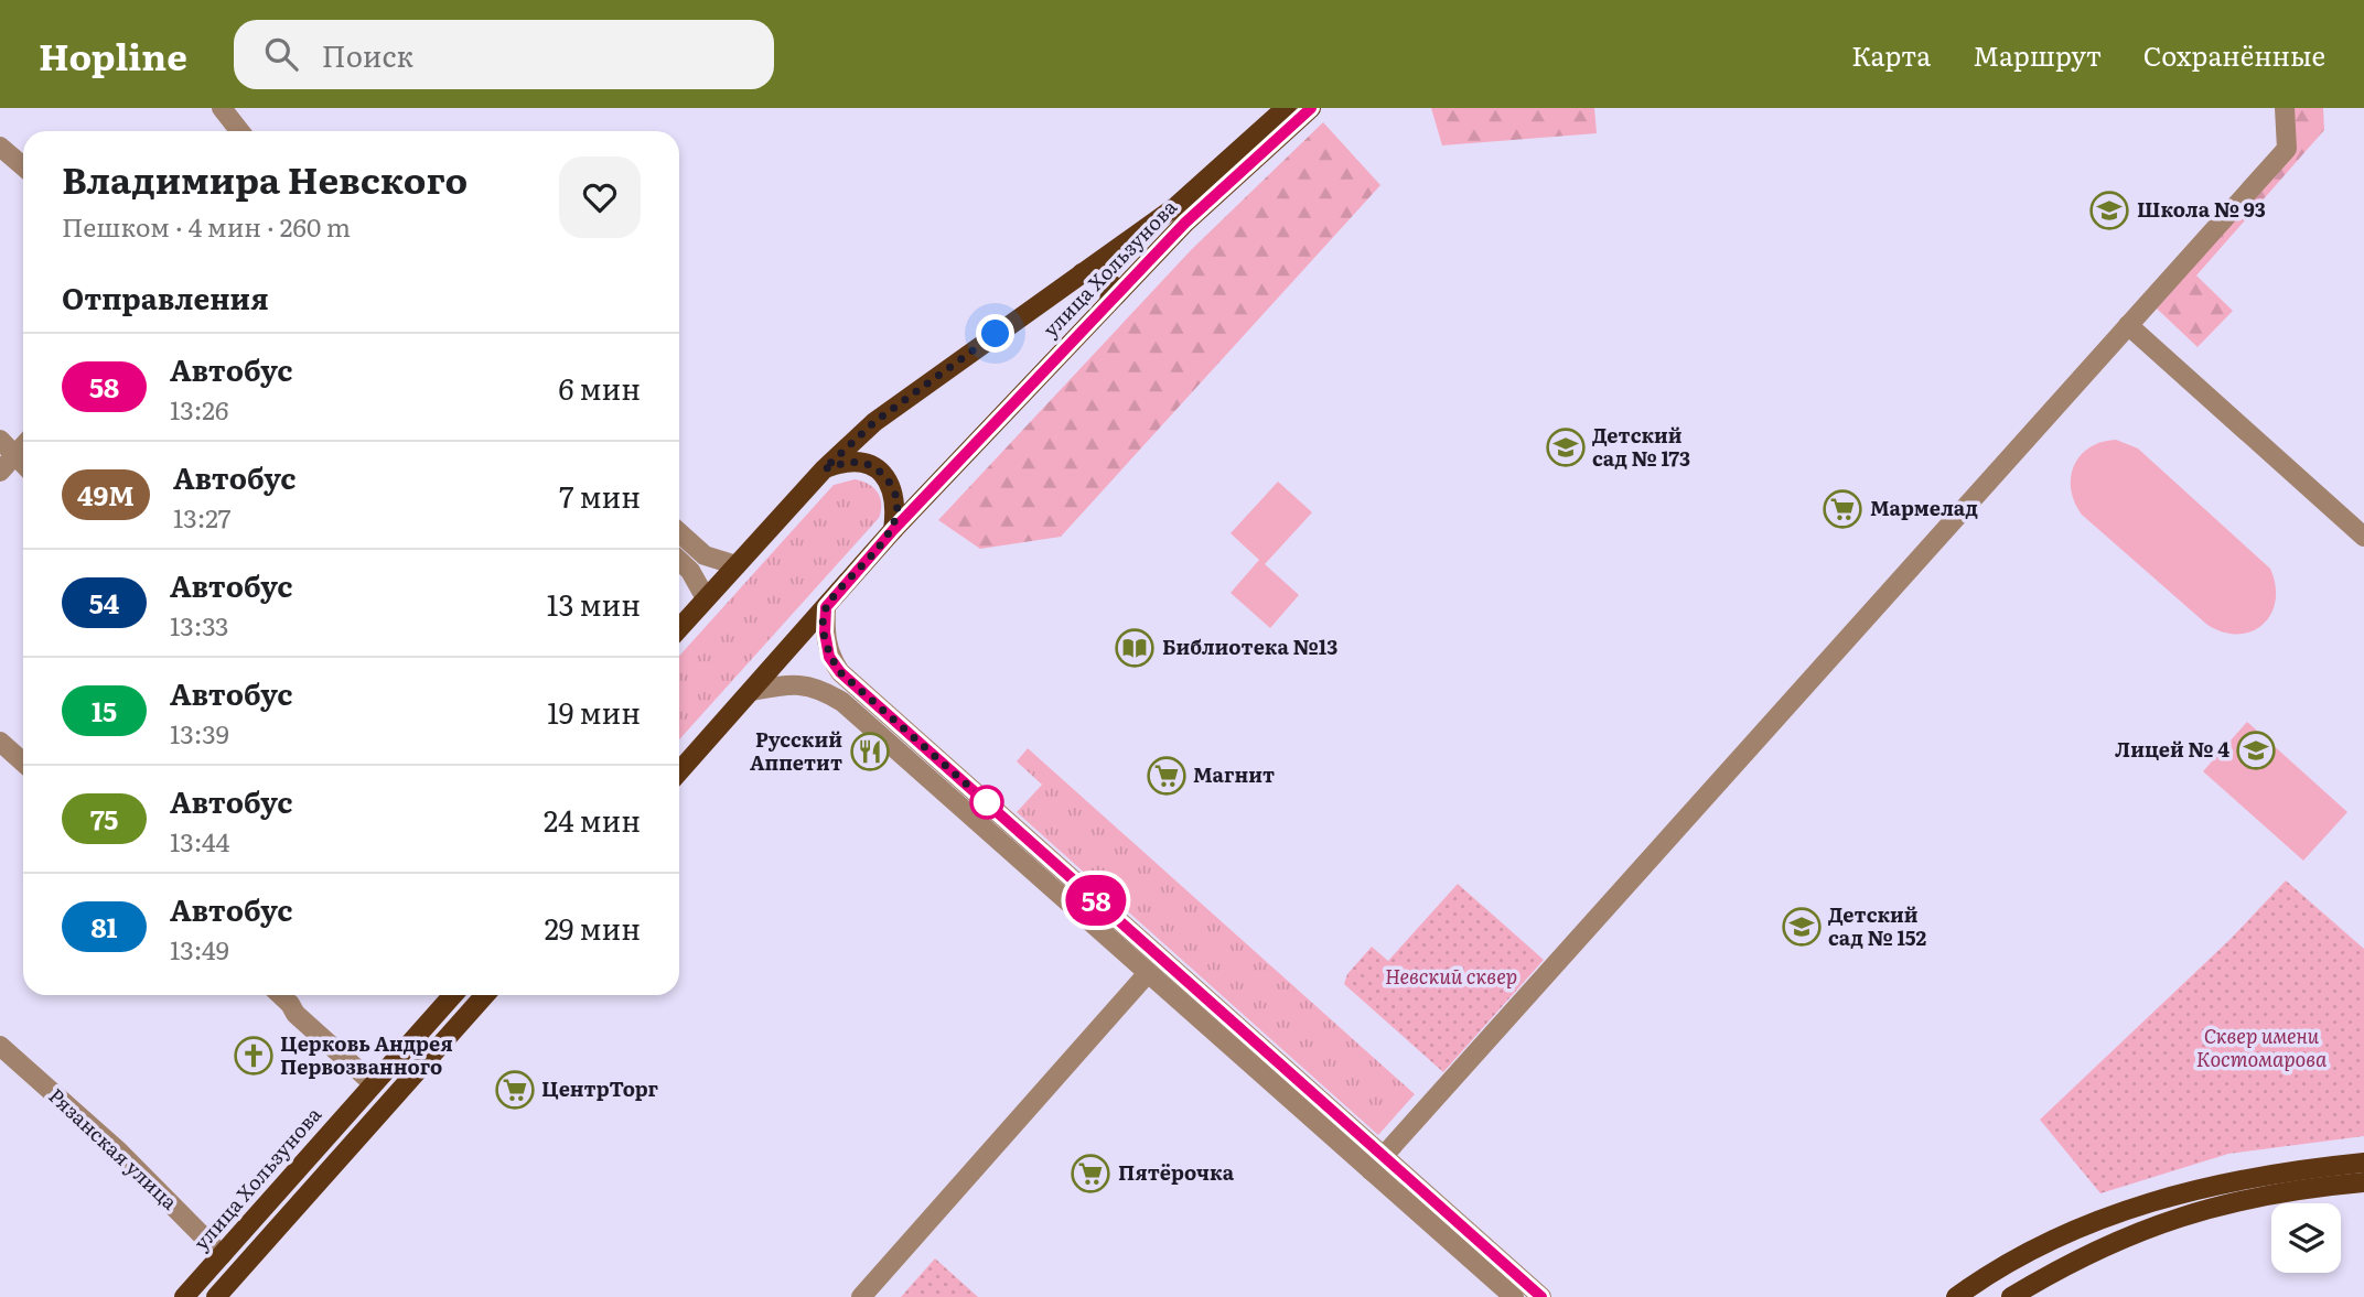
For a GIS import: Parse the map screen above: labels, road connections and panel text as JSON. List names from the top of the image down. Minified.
{"streets":{"main road":["улица Хользунова"],"street":["Рязанская улица"]},"crossings":[["улица Хользунова","Рязанская улица"]],"parks":["Невский сквер","Сквер имени Костомарова"],"places":{"school or university":["Школа № 93","Детский сад № 173","Лицей № 4","Детский сад № 152"],"supermarket":["Мармелад","Магнит","ЦентрТорг","Пятёрочка"],"library":["Библиотека №13"],"restaurant":["Русский Аппетит"],"church":["Церковь Андрея Первозванного"]},"lines":["bus line 58"],"page":{"header":"Hopline","search":"Поиск","nav":["Карта","Маршрут","Сохранённые"],"on_map":"58","heading":[["Владимира Невского","Пешком · 4 мин · 260 m"],"Отправления"],"list":[{"mark":"58","name":"Автобус","note":"13:26","value":"6 мин"},{"mark":"49М","name":"Автобус","note":"13:27","value":"7 мин"},{"mark":"54","name":"Автобус","note":"13:33","value":"13 мин"},{"mark":"15","name":"Автобус","note":"13:39","value":"19 мин"},{"mark":"75","name":"Автобус","note":"13:44","value":"24 мин"},{"mark":"81","name":"Автобус","note":"13:49","value":"29 мин"}]}}
